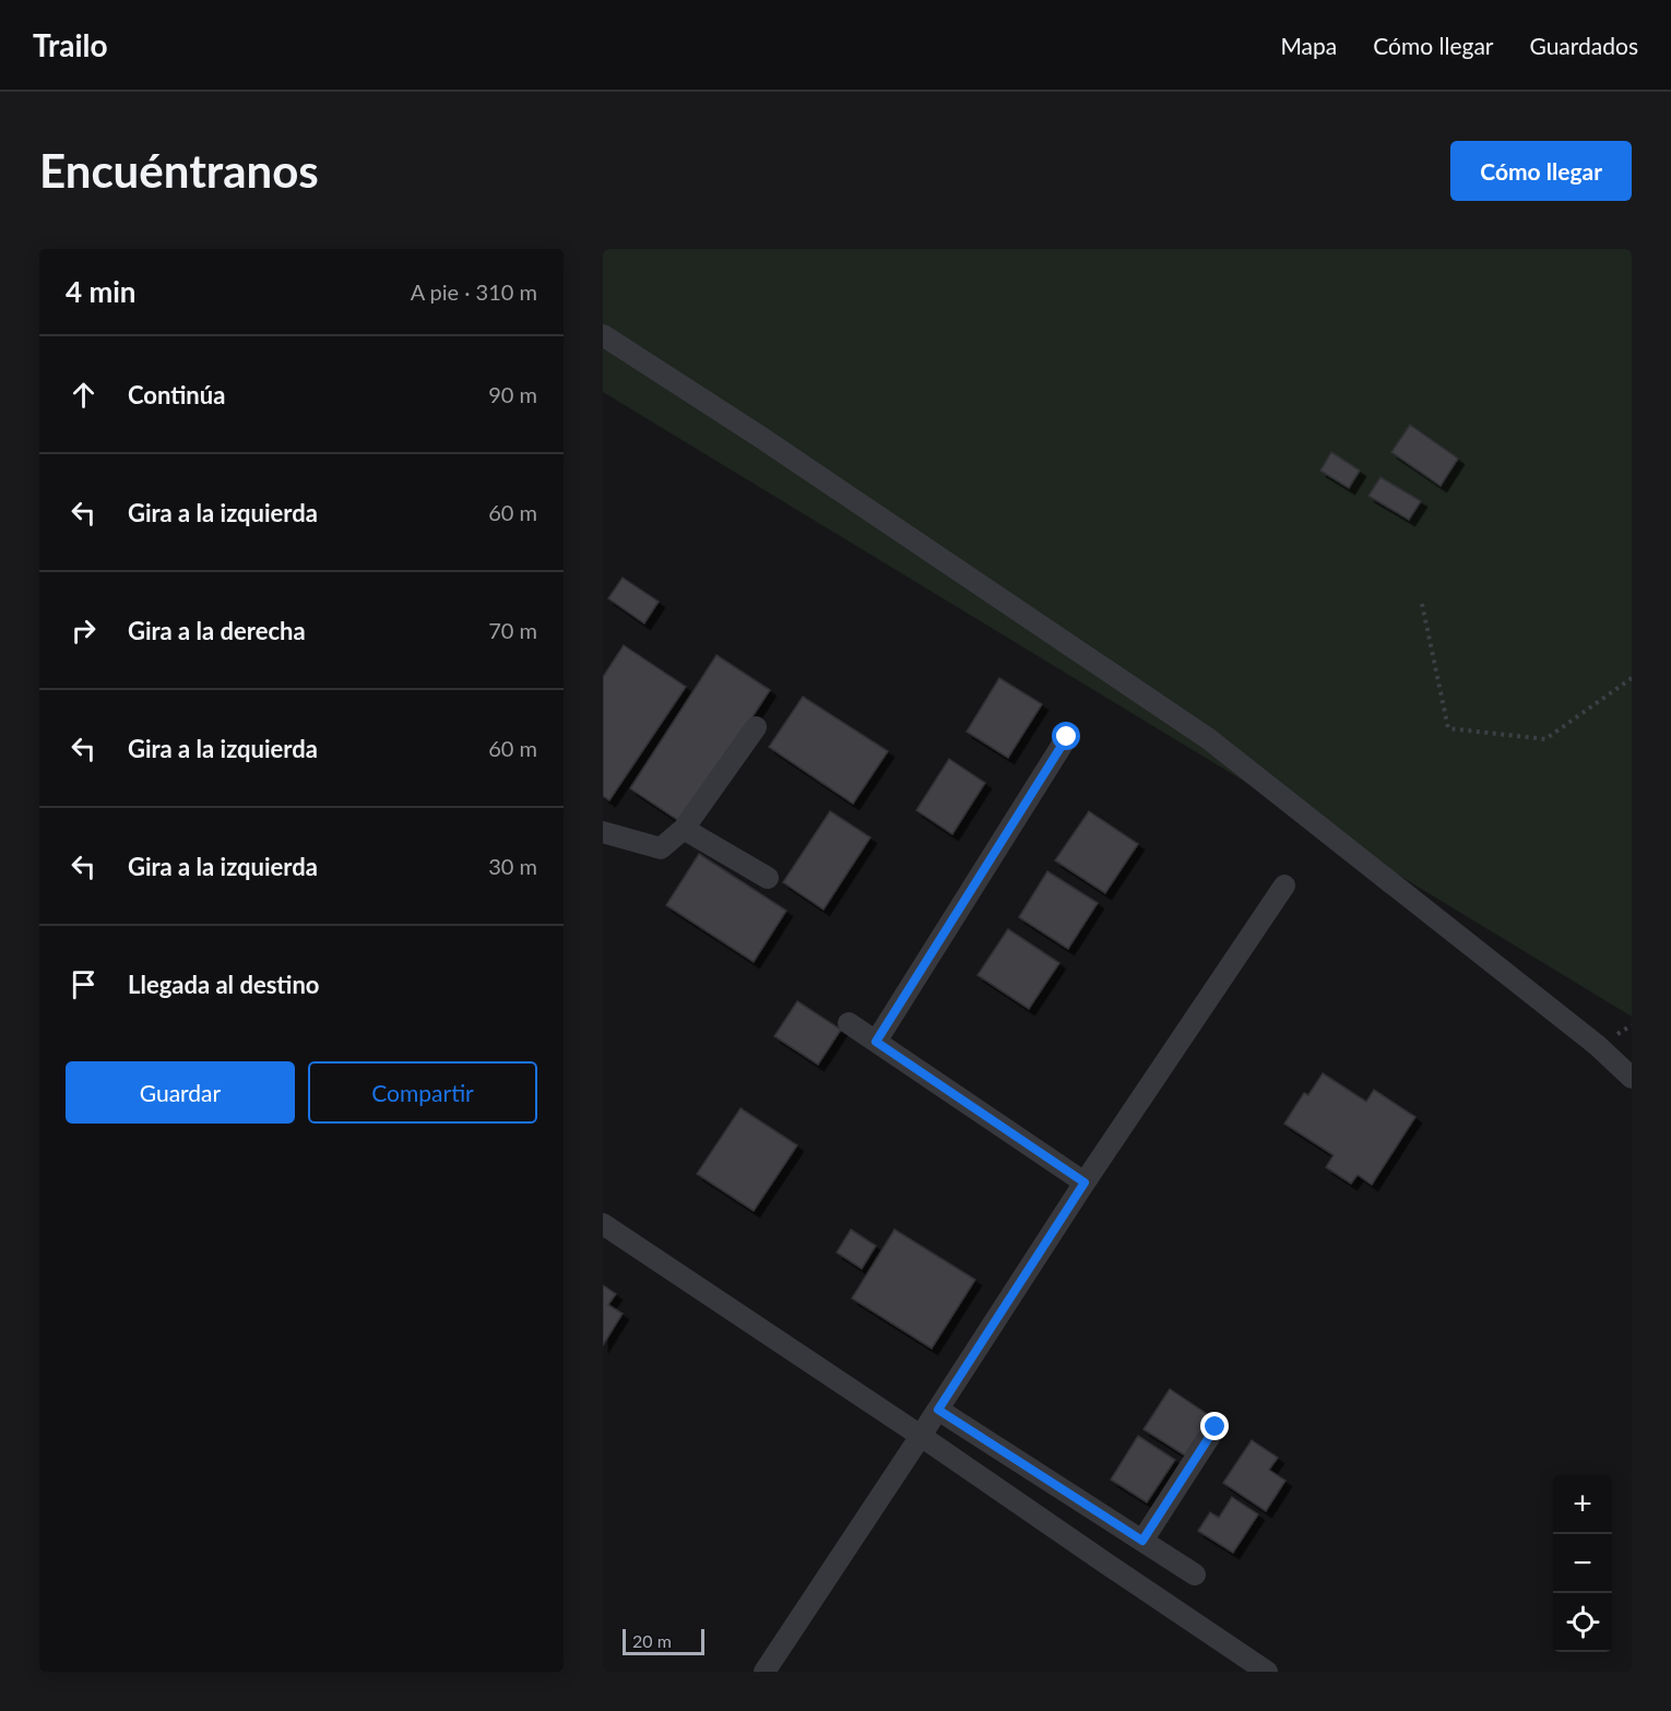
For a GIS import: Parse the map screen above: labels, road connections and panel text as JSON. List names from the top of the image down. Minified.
{"scale_bar":"20 m","page":{"header":"Trailo","nav":["Mapa","Cómo llegar","Guardados"],"buttons":["Cómo llegar",["Guardar","Compartir"]],"title":"Encuéntranos","heading":["4 min","A pie · 310 m"],"list":[["Continúa","90 m"],["Gira a la izquierda","60 m"],["Gira a la derecha","70 m"],["Gira a la izquierda","60 m"],["Gira a la izquierda","30 m"],"Llegada al destino"],"map_buttons":["+","−"],"scale":"20 m"}}
